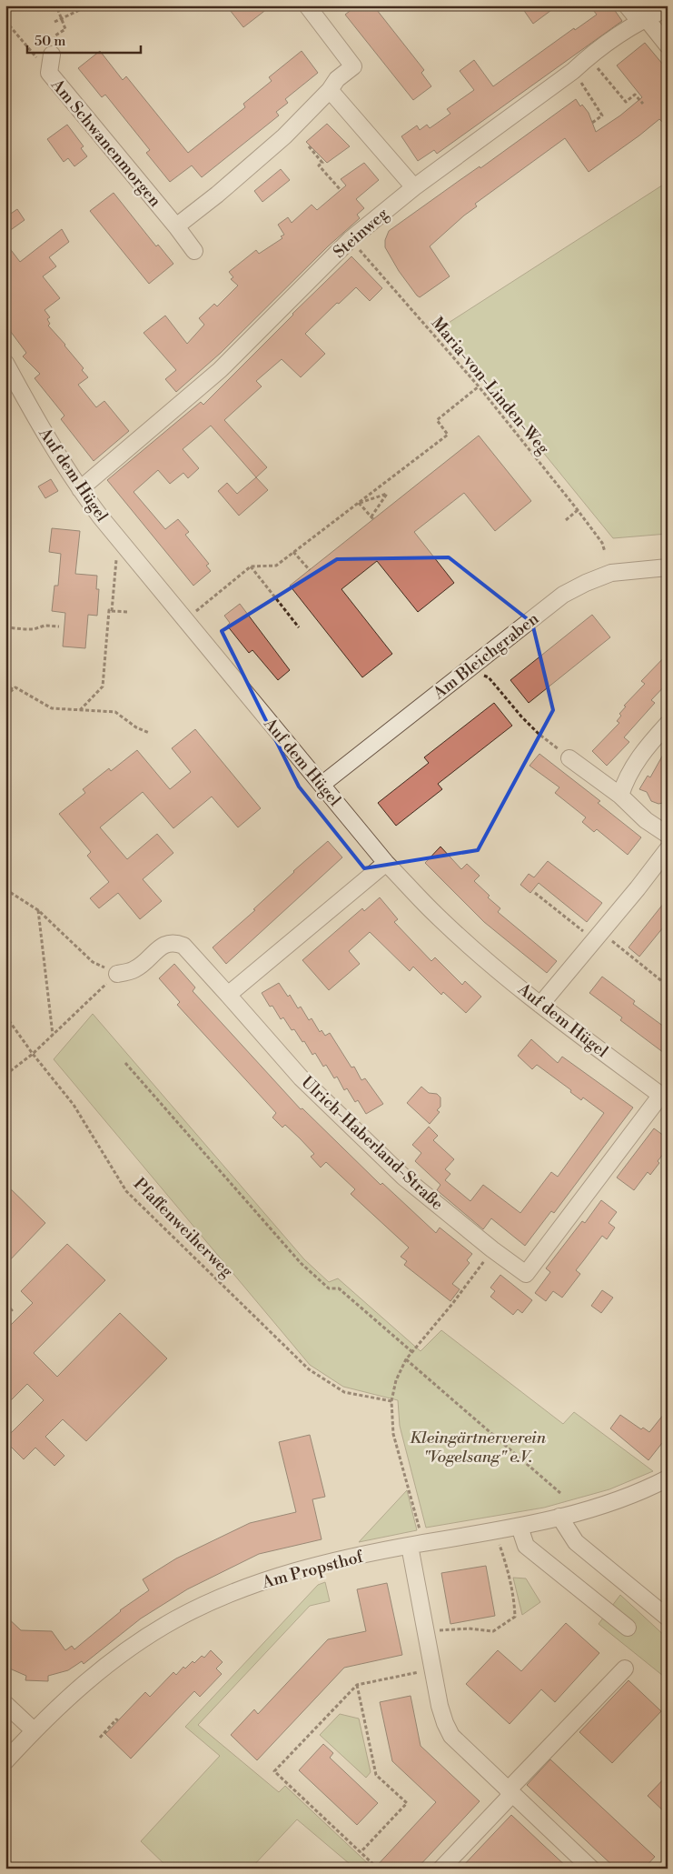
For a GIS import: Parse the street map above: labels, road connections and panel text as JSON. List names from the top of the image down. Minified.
{"streets":{"street":["Am Schwanenmorgen","Steinweg","Auf dem Hügel","Am Bleichgraben","Ulrich-Haberland-Straße","Am Propsthof"],"path":["Maria-von-Linden-Weg","Pfaffenweiherweg"]},"crossings":[["Steinweg","Maria-von-Linden-Weg"],["Steinweg","Auf dem Hügel"],["Auf dem Hügel","Am Bleichgraben"],["Auf dem Hügel","Ulrich-Haberland-Straße"]],"parks":["Kleingärtnerverein \"Vogelsang\" e.V."],"scale_bar":"50 m"}
